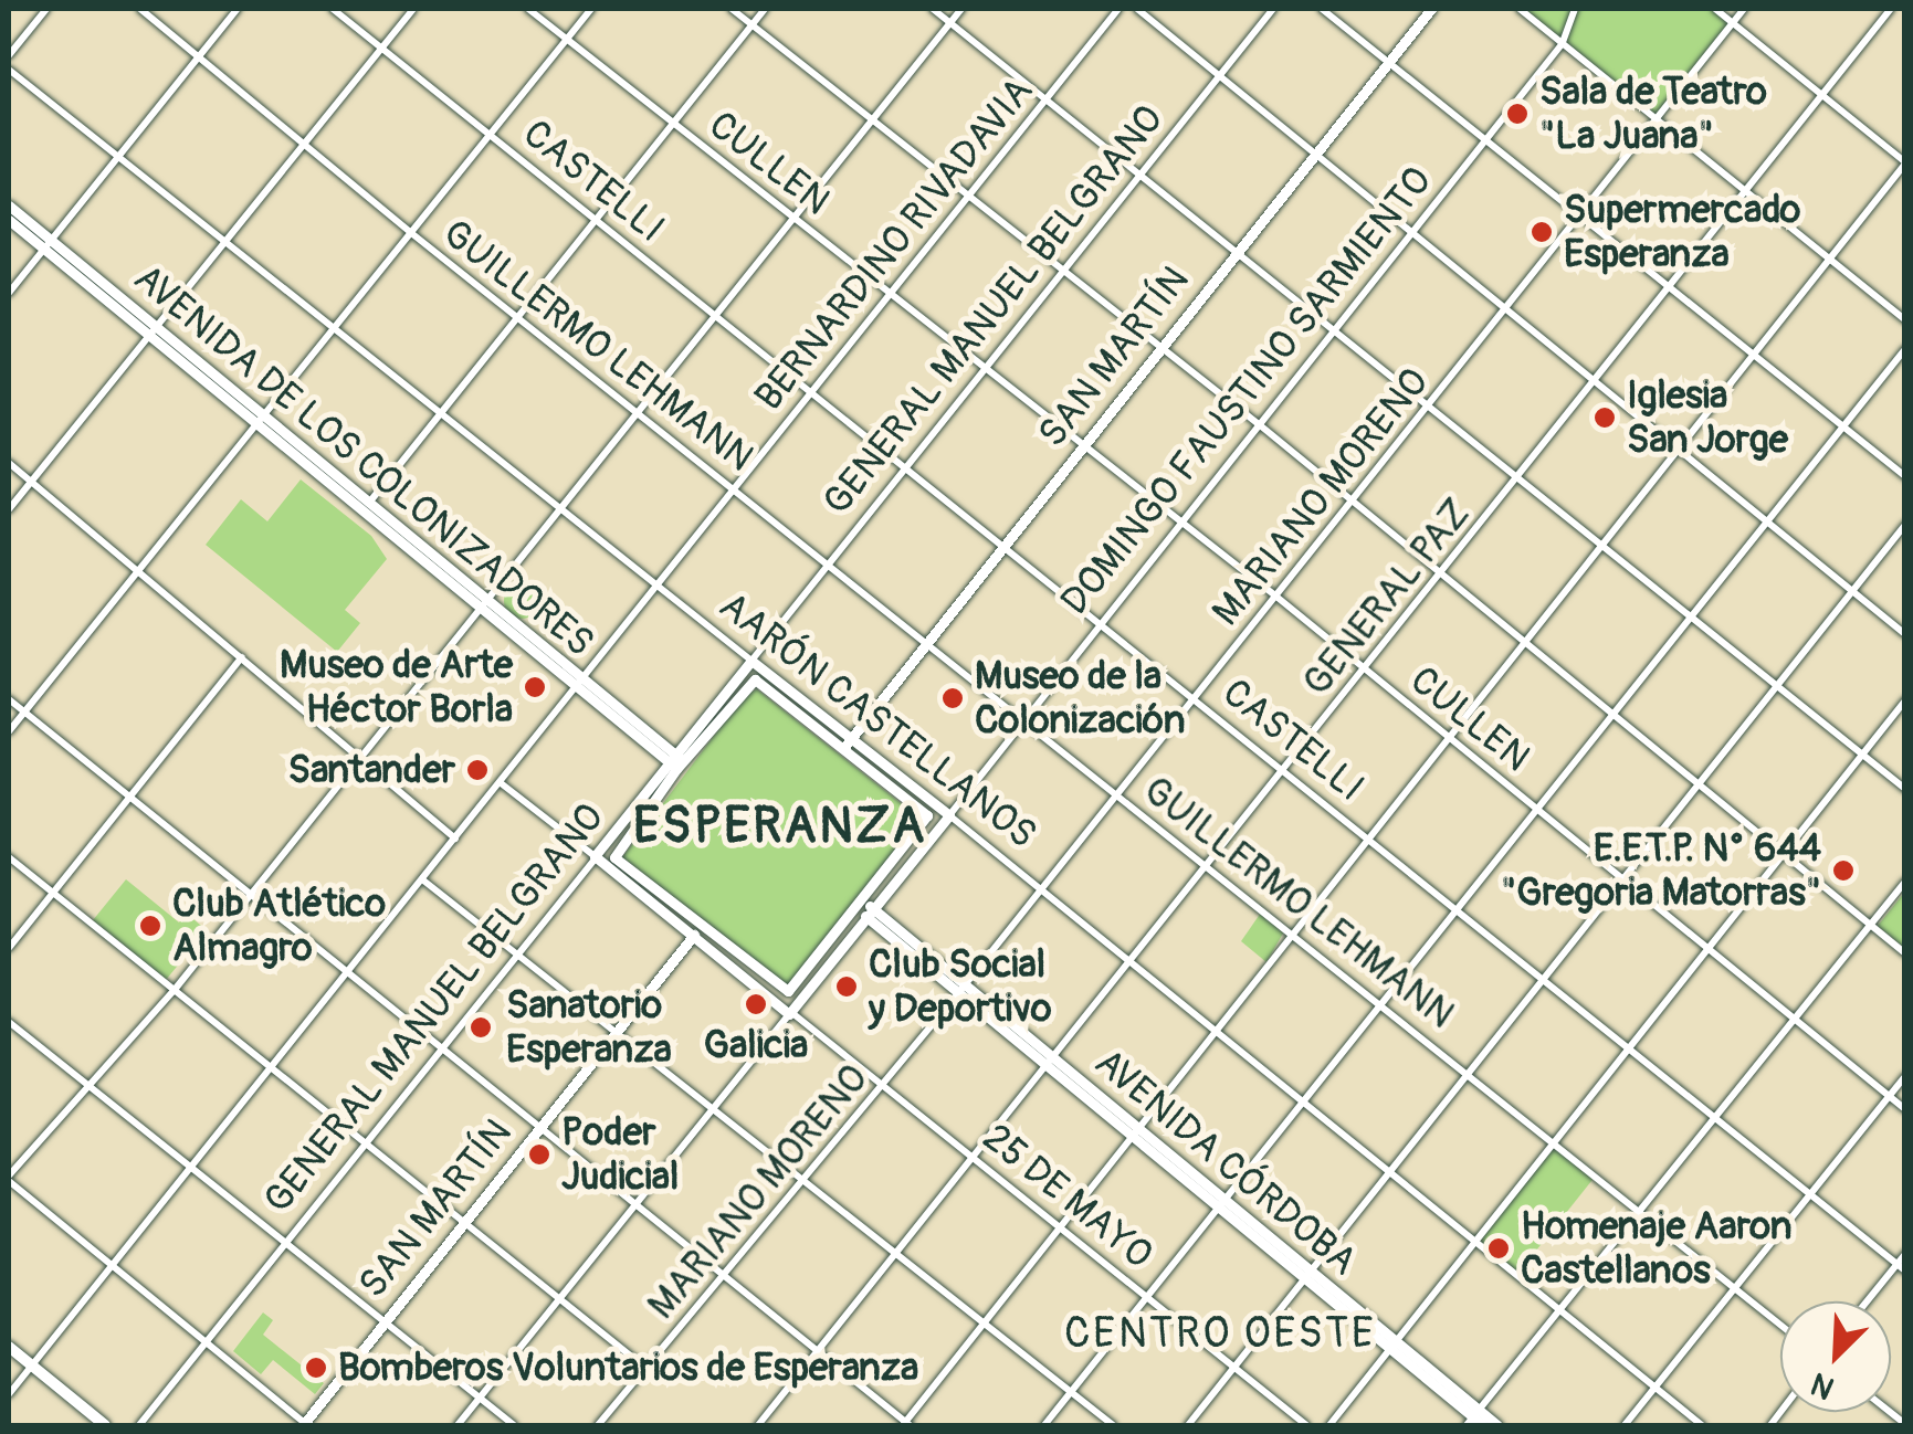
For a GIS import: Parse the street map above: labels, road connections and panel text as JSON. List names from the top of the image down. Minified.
{"streets":{"main road":["GENERAL MANUEL BELGRANO","SAN MARTÍN","DOMINGO FAUSTINO SARMIENTO","AVENIDA DE LOS COLONIZADORES","AARÓN CASTELLANOS","AVENIDA CÓRDOBA","25 DE MAYO"],"street":["CULLEN","CASTELLI","BERNARDINO RIVADAVIA","GUILLERMO LEHMANN","MARIANO MORENO","GENERAL PAZ"]},"crossings":[["CULLEN","BERNARDINO RIVADAVIA"],["CULLEN","GENERAL MANUEL BELGRANO"],["CULLEN","SAN MARTÍN"],["CULLEN","DOMINGO FAUSTINO SARMIENTO"],["CULLEN","MARIANO MORENO"],["CULLEN","GENERAL PAZ"],["CASTELLI","BERNARDINO RIVADAVIA"],["CASTELLI","GENERAL MANUEL BELGRANO"],["CASTELLI","SAN MARTÍN"],["CASTELLI","DOMINGO FAUSTINO SARMIENTO"],["CASTELLI","MARIANO MORENO"],["CASTELLI","GENERAL PAZ"],["BERNARDINO RIVADAVIA","GUILLERMO LEHMANN"],["BERNARDINO RIVADAVIA","AVENIDA DE LOS COLONIZADORES"],["BERNARDINO RIVADAVIA","AARÓN CASTELLANOS"],["BERNARDINO RIVADAVIA","25 DE MAYO"],["GENERAL MANUEL BELGRANO","GUILLERMO LEHMANN"],["GENERAL MANUEL BELGRANO","SAN MARTÍN"],["GENERAL MANUEL BELGRANO","DOMINGO FAUSTINO SARMIENTO"],["GENERAL MANUEL BELGRANO","AVENIDA DE LOS COLONIZADORES"],["GENERAL MANUEL BELGRANO","AARÓN CASTELLANOS"],["GENERAL MANUEL BELGRANO","AVENIDA CÓRDOBA"],["GENERAL MANUEL BELGRANO","25 DE MAYO"],["GUILLERMO LEHMANN","SAN MARTÍN"],["GUILLERMO LEHMANN","DOMINGO FAUSTINO SARMIENTO"],["GUILLERMO LEHMANN","MARIANO MORENO"],["GUILLERMO LEHMANN","GENERAL PAZ"],["SAN MARTÍN","DOMINGO FAUSTINO SARMIENTO"],["SAN MARTÍN","AVENIDA DE LOS COLONIZADORES"],["SAN MARTÍN","AARÓN CASTELLANOS"],["SAN MARTÍN","AVENIDA CÓRDOBA"],["SAN MARTÍN","25 DE MAYO"],["DOMINGO FAUSTINO SARMIENTO","AVENIDA DE LOS COLONIZADORES"],["DOMINGO FAUSTINO SARMIENTO","AARÓN CASTELLANOS"],["DOMINGO FAUSTINO SARMIENTO","AVENIDA CÓRDOBA"],["DOMINGO FAUSTINO SARMIENTO","25 DE MAYO"],["AVENIDA DE LOS COLONIZADORES","AARÓN CASTELLANOS"],["AVENIDA DE LOS COLONIZADORES","AVENIDA CÓRDOBA"],["AVENIDA DE LOS COLONIZADORES","25 DE MAYO"],["MARIANO MORENO","AARÓN CASTELLANOS"],["MARIANO MORENO","AVENIDA CÓRDOBA"],["MARIANO MORENO","25 DE MAYO"],["GENERAL PAZ","AARÓN CASTELLANOS"],["GENERAL PAZ","AVENIDA CÓRDOBA"],["GENERAL PAZ","25 DE MAYO"],["AARÓN CASTELLANOS","AVENIDA CÓRDOBA"],["AARÓN CASTELLANOS","25 DE MAYO"],["AVENIDA CÓRDOBA","25 DE MAYO"]],"districts":["ESPERANZA","CENTRO OESTE"],"places":["Sala de Teatro \"La Juana\"","Supermercado Esperanza","Iglesia San Jorge","Museo de Arte Héctor Borla","Museo de la Colonización","Santander","E.E.T.P. N° 644 \"Gregoria Matorras\"","Club Atlético Almagro","Club Social y Deportivo","Galicia","Sanatorio Esperanza","Poder Judicial","Homenaje Aaron Castellanos","Bomberos Voluntarios de Esperanza"],"north":"bottom left"}
